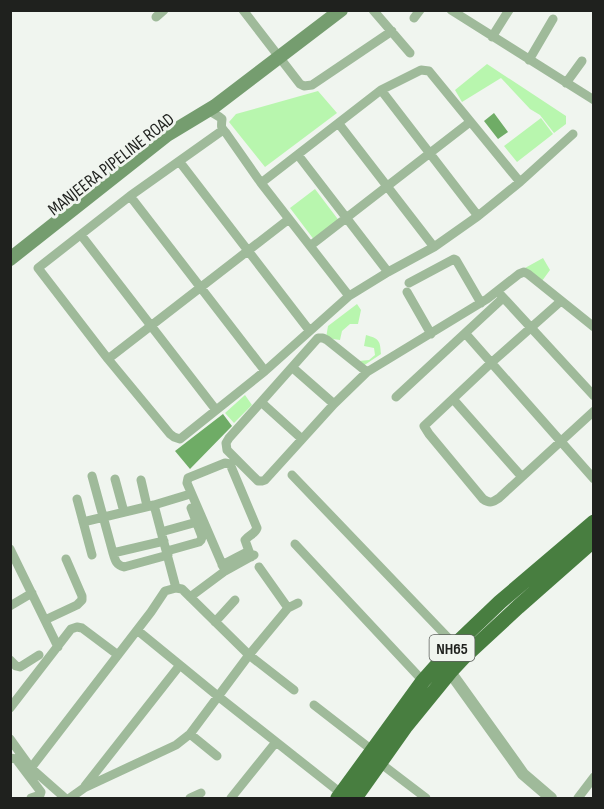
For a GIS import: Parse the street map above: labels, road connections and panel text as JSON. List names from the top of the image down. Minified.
{"streets":{"highway":["NH65"],"main road":["MANJEERA PIPELINE ROAD"]}}
